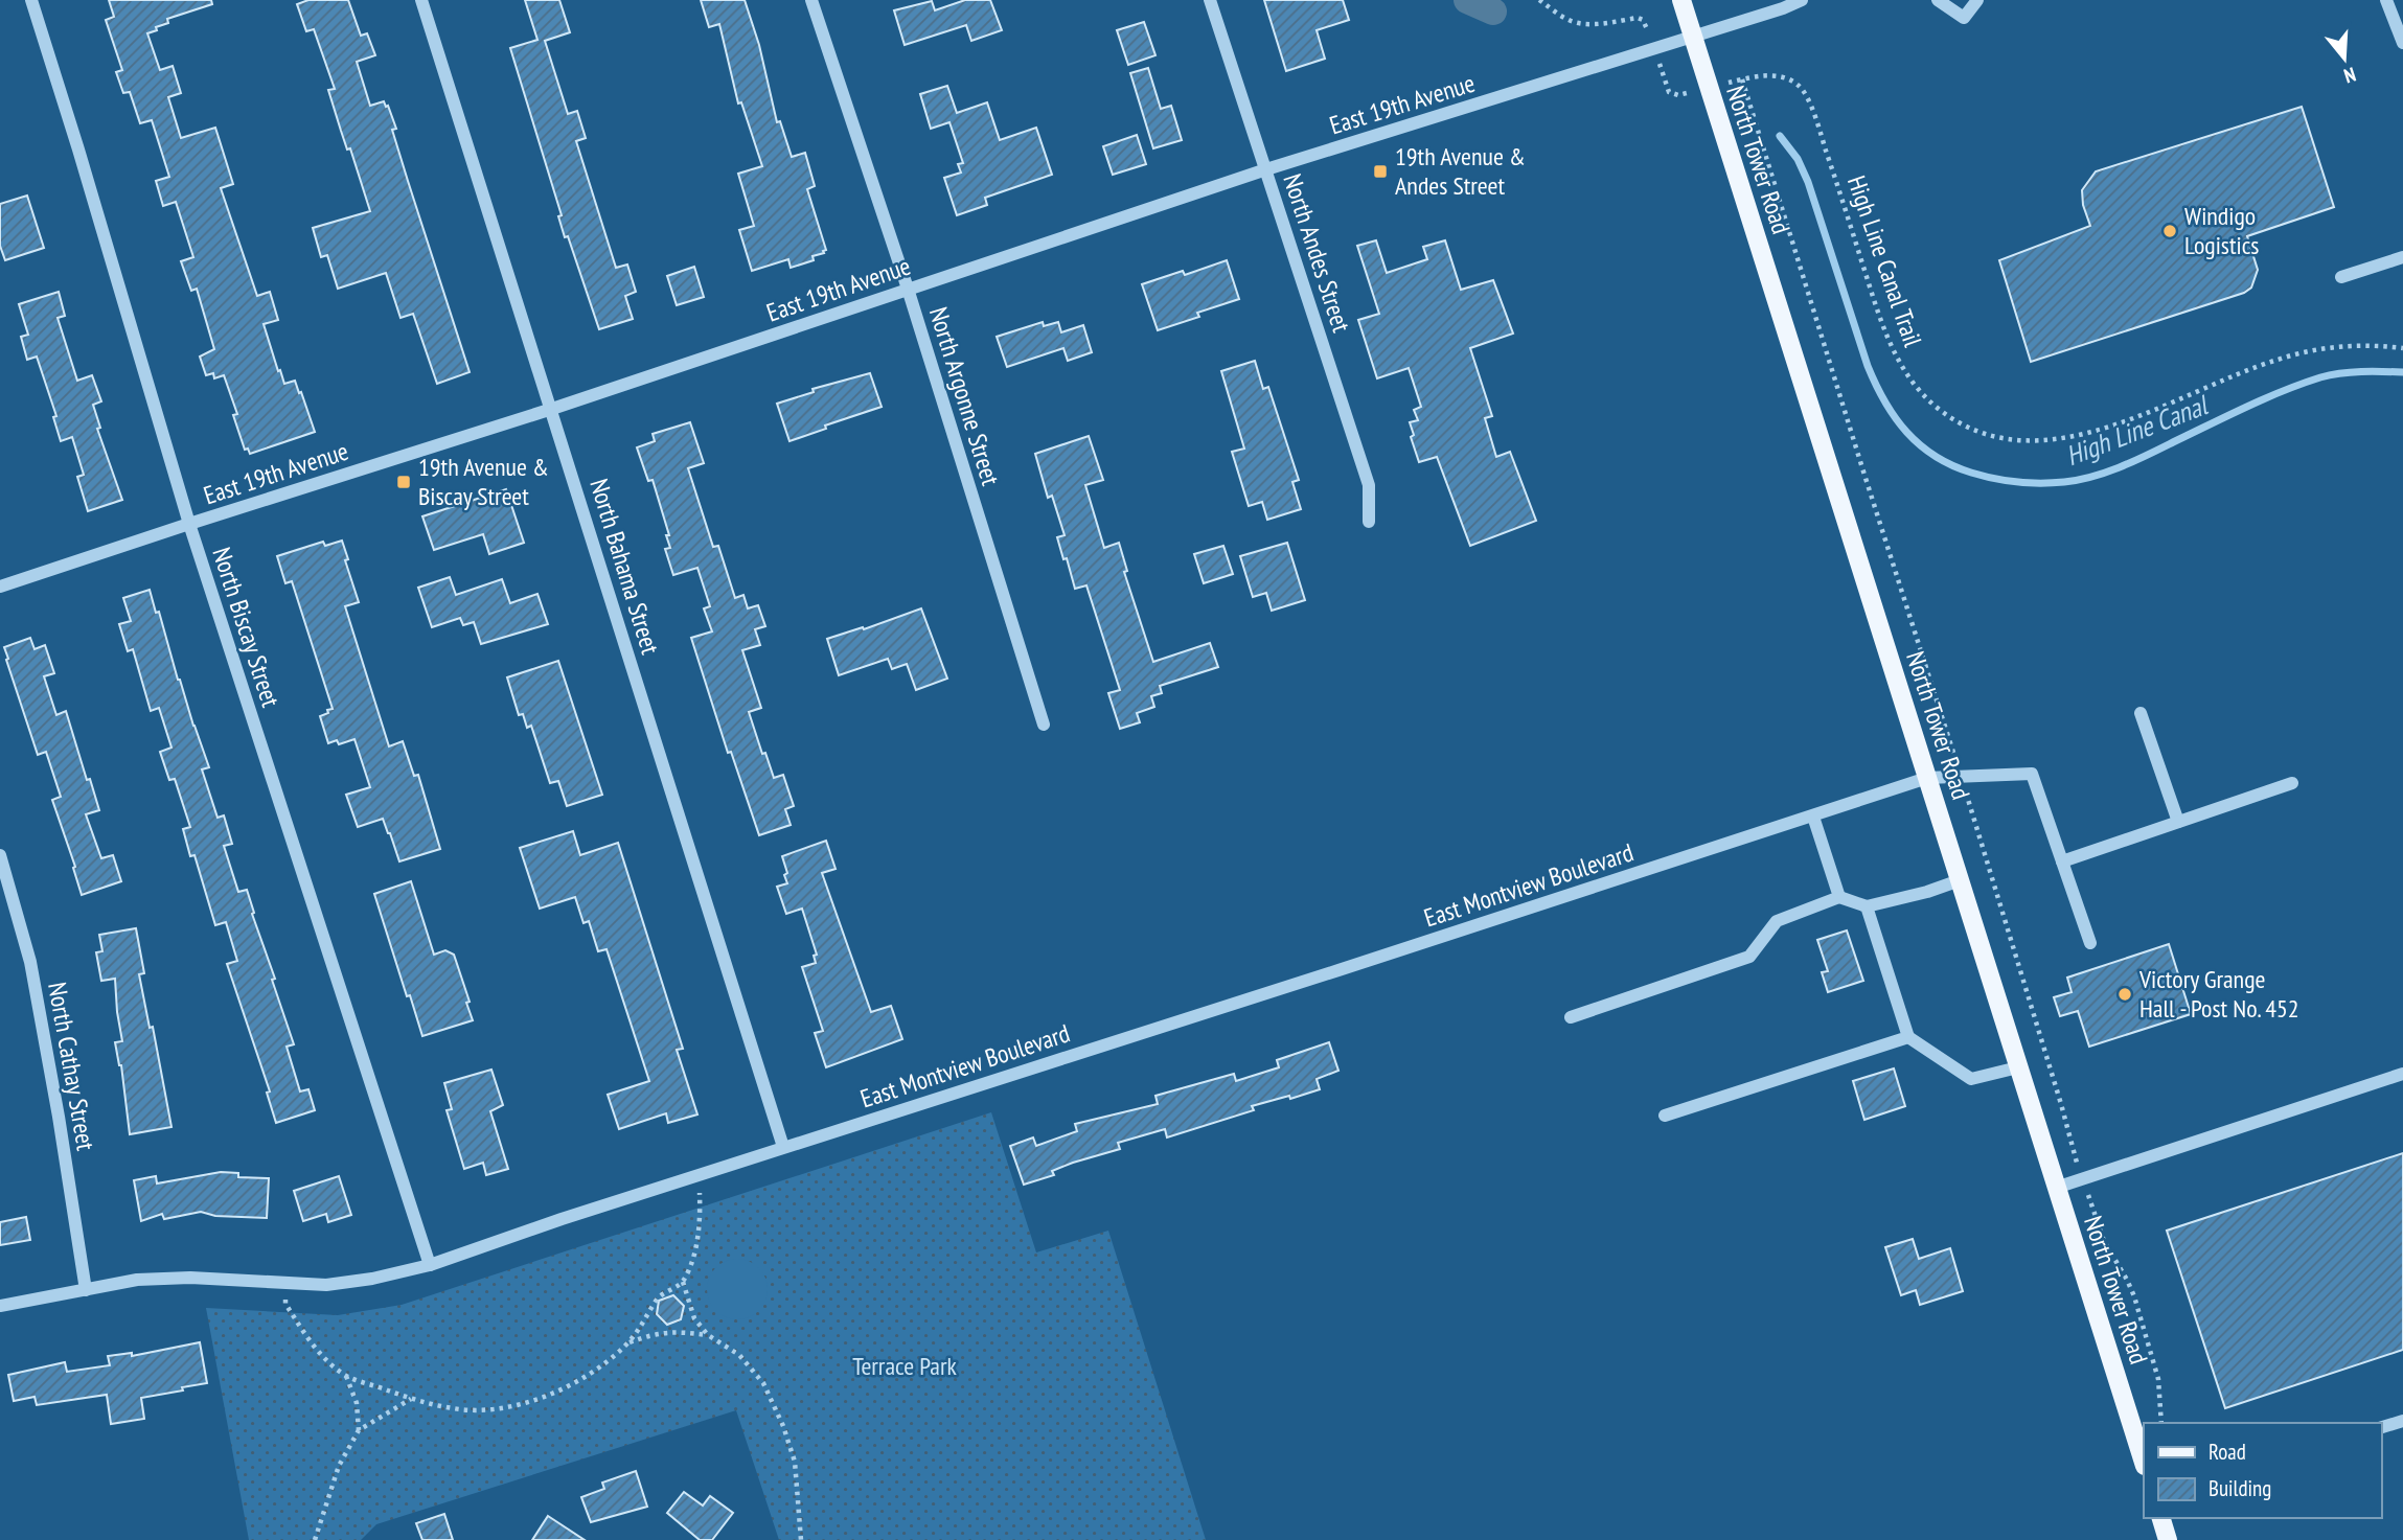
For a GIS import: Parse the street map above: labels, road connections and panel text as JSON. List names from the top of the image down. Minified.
{"streets":{"main road":["North Tower Road"],"street":["East 19th Avenue","North Andes Street","North Argonne Street","North Bahama Street","North Biscay Street","East Montview Boulevard","North Cathay Street"],"path":["High Line Canal Trail"]},"crossings":[["East 19th Avenue","North Tower Road"],["East 19th Avenue","North Andes Street"],["East 19th Avenue","North Argonne Street"],["East 19th Avenue","North Bahama Street"],["East 19th Avenue","North Biscay Street"],["North Tower Road","East Montview Boulevard"],["High Line Canal Trail","East Montview Boulevard"],["North Bahama Street","East Montview Boulevard"],["North Biscay Street","East Montview Boulevard"],["East Montview Boulevard","North Cathay Street"]],"water":["High Line Canal"],"parks":["Terrace Park"],"places":{"transit":["19th Avenue & Andes Street","19th Avenue & Biscay Street"],"other":["Windigo Logistics","Victory Grange Hall - Post No. 452"]},"legend":["Road","Building"],"north":"bottom"}
